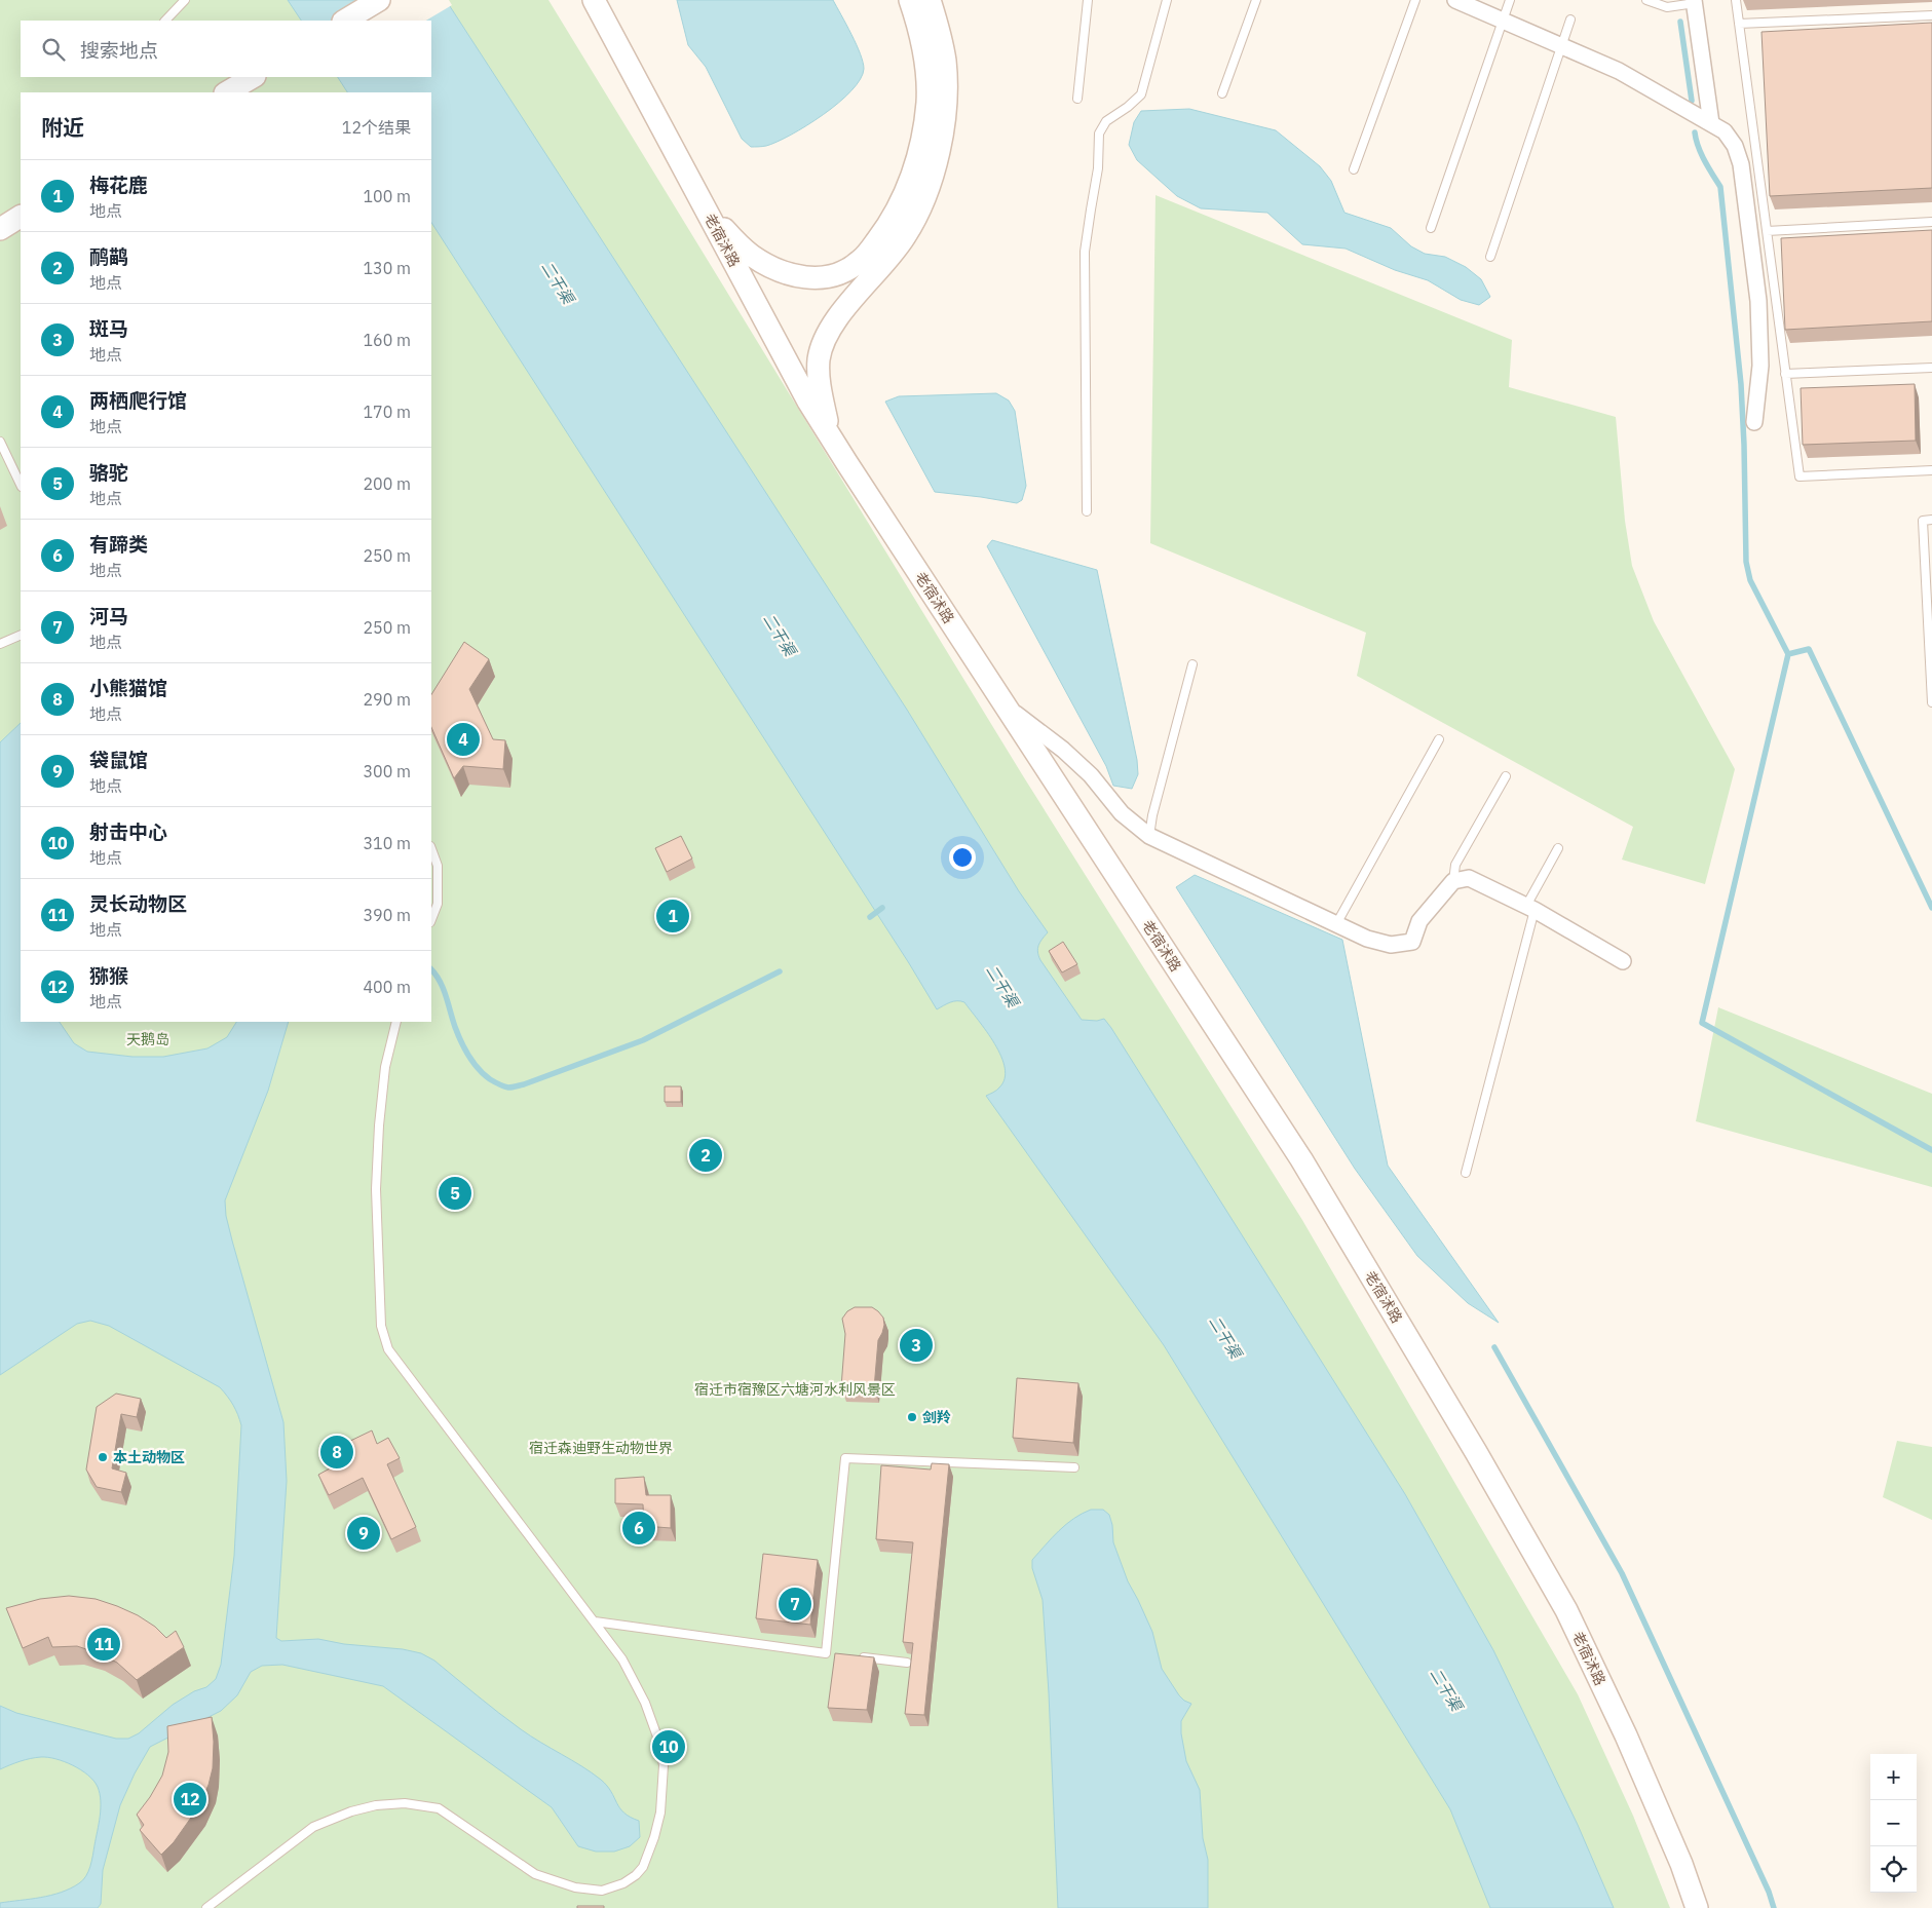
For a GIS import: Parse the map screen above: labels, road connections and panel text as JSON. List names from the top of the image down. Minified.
{"streets":{"main road":["老宿沭路"]},"water":["二干渠"],"parks":["天鹅岛","宿迁市宿豫区六塘河水利风景区","宿迁森迪野生动物世界"],"places":["剑羚","本土动物区"],"page":{"search":"搜索地点","heading":["附近","12个结果"],"list":[{"mark":"1","name":"梅花鹿","note":"地点","value":"100 m"},{"mark":"2","name":"鸸鹋","note":"地点","value":"130 m"},{"mark":"3","name":"斑马","note":"地点","value":"160 m"},{"mark":"4","name":"两栖爬行馆","note":"地点","value":"170 m"},{"mark":"5","name":"骆驼","note":"地点","value":"200 m"},{"mark":"6","name":"有蹄类","note":"地点","value":"250 m"},{"mark":"7","name":"河马","note":"地点","value":"250 m"},{"mark":"8","name":"小熊猫馆","note":"地点","value":"290 m"},{"mark":"9","name":"袋鼠馆","note":"地点","value":"300 m"},{"mark":"10","name":"射击中心","note":"地点","value":"310 m"},{"mark":"11","name":"灵长动物区","note":"地点","value":"390 m"},{"mark":"12","name":"猕猴","note":"地点","value":"400 m"}],"pins":["4","1","2","5","3","8","6","9","7","11","10","12"],"map_buttons":["+","−"]}}
